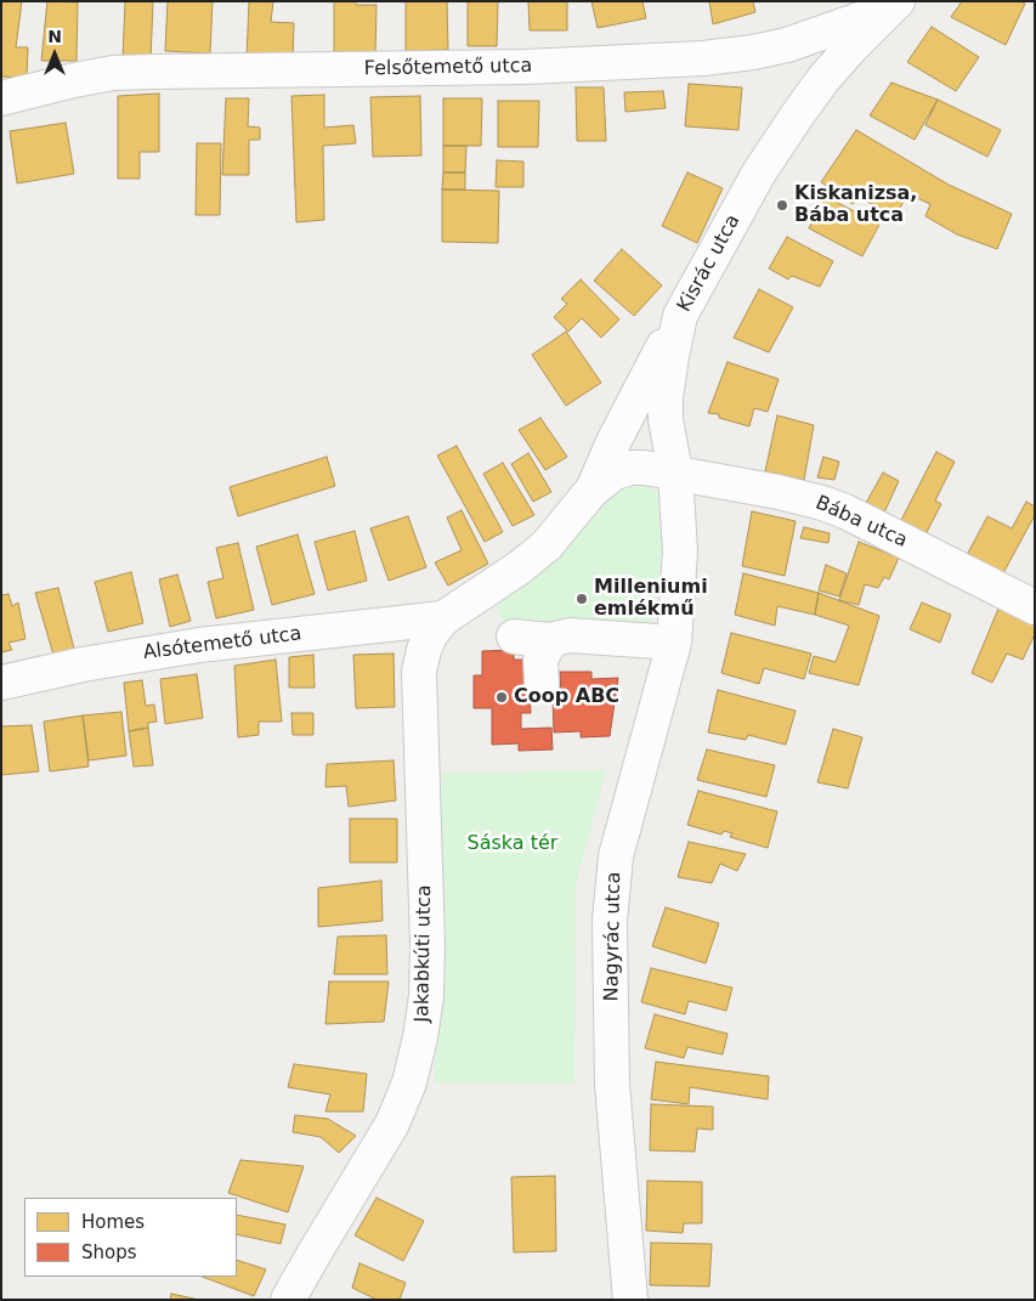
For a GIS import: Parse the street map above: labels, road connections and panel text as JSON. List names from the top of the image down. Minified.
{"streets":{"street":["Felsőtemető utca","Kisrác utca","Bába utca","Alsótemető utca","Nagyrác utca","Jakabkúti utca"]},"crossings":[["Felsőtemető utca","Kisrác utca"],["Kisrác utca","Bába utca"],["Kisrác utca","Nagyrác utca"],["Bába utca","Nagyrác utca"],["Alsótemető utca","Jakabkúti utca"]],"parks":["Sáska tér"],"places":["Kiskanizsa, Bába utca","Milleniumi emlékmű","Coop ABC"],"legend":["Homes","Shops"],"north":"top"}
